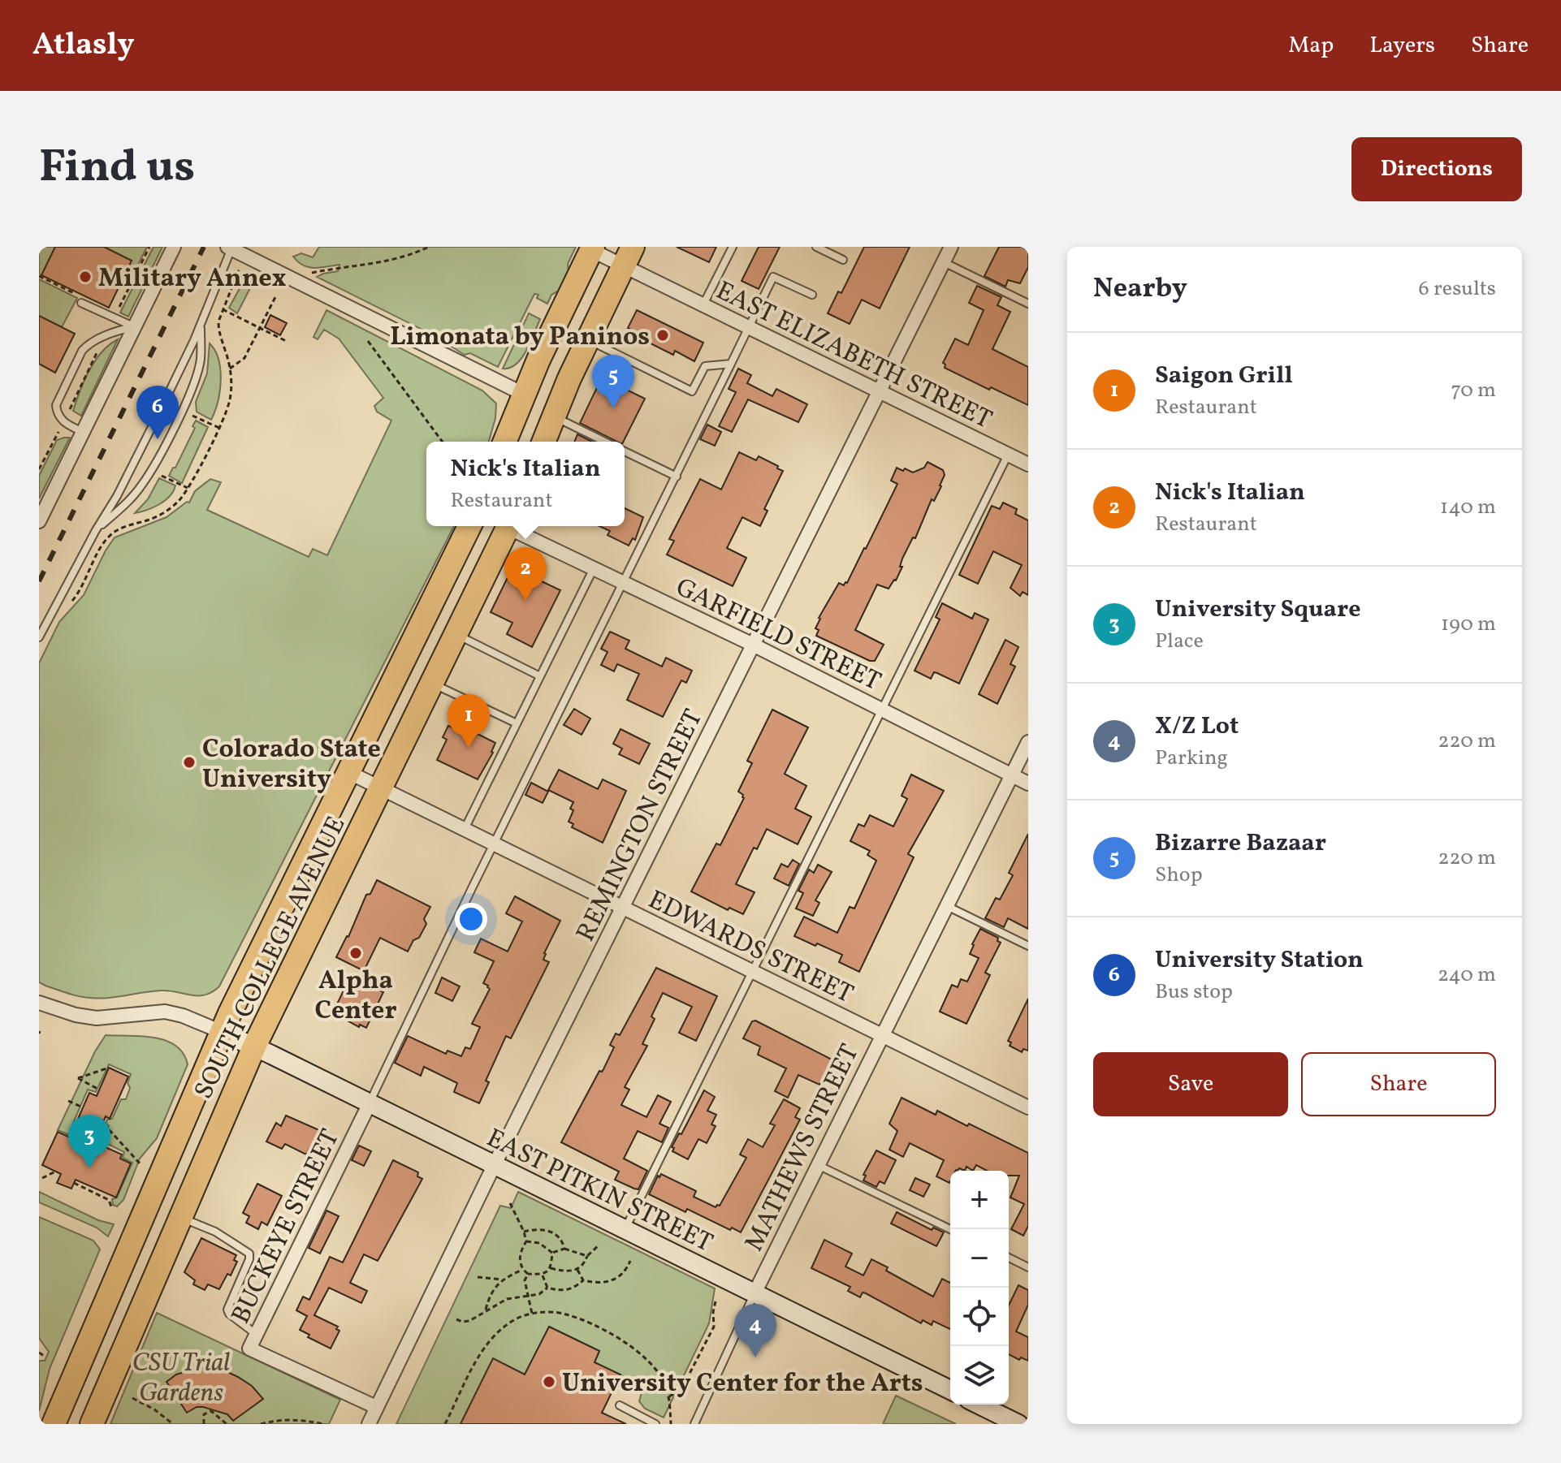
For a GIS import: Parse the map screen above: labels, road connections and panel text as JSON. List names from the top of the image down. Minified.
{"streets":{"highway":["SOUTH COLLEGE AVENUE"],"street":["EAST ELIZABETH STREET","GARFIELD STREET","REMINGTON STREET","EDWARDS STREET","MATHEWS STREET","EAST PITKIN STREET","BUCKEYE STREET"]},"crossings":[["EAST ELIZABETH STREET","REMINGTON STREET"],["GARFIELD STREET","REMINGTON STREET"],["GARFIELD STREET","MATHEWS STREET"],["REMINGTON STREET","EDWARDS STREET"],["REMINGTON STREET","EAST PITKIN STREET"],["REMINGTON STREET","BUCKEYE STREET"],["EDWARDS STREET","SOUTH COLLEGE AVENUE"],["EDWARDS STREET","MATHEWS STREET"],["SOUTH COLLEGE AVENUE","EAST PITKIN STREET"],["MATHEWS STREET","EAST PITKIN STREET"],["EAST PITKIN STREET","BUCKEYE STREET"]],"parks":["CSU Trial Gardens"],"places":["Military Annex","Limonata by Paninos","Colorado State University","Alpha Center","University Center for the Arts"],"page":{"header":"Atlasly","nav":["Map","Layers","Share"],"title":"Find us","buttons":["Directions",["Save","Share"]],"heading":["Nearby","6 results"],"list":[{"mark":"1","name":"Saigon Grill","note":"Restaurant","value":"70 m"},{"mark":"2","name":"Nick's Italian","note":"Restaurant","value":"140 m"},{"mark":"3","name":"University Square","note":"Place","value":"190 m"},{"mark":"4","name":"X/Z Lot","note":"Parking","value":"220 m"},{"mark":"5","name":"Bizarre Bazaar","note":"Shop","value":"220 m"},{"mark":"6","name":"University Station","note":"Bus stop","value":"240 m"}],"pins":["5","6","2","1","3","4"],"popup":["Nick's Italian","Restaurant"],"map_buttons":["+","−"]}}
